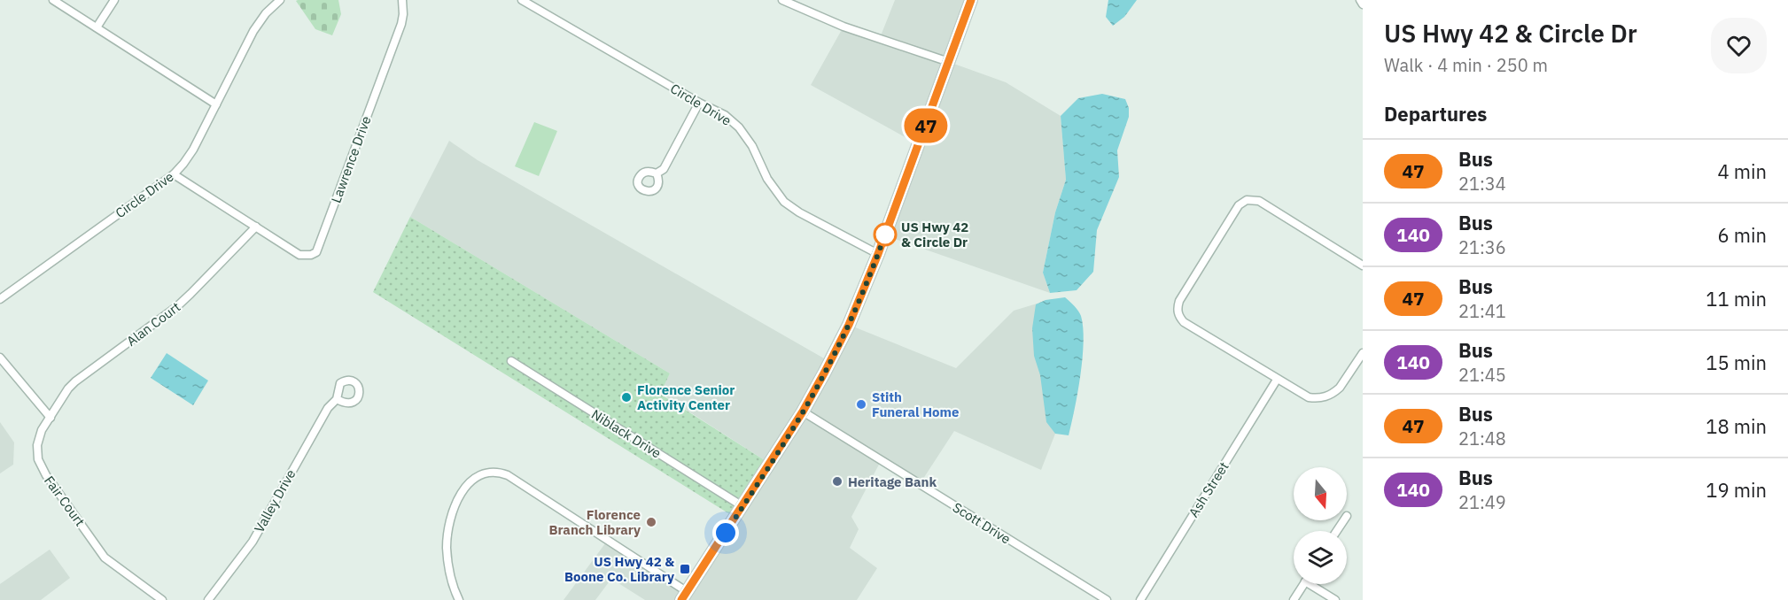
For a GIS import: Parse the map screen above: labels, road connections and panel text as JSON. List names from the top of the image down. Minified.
{"streets":{"street":["Circle Drive","Lawrence Drive","Alan Court","Niblack Drive","Ash Street","Fair Court","Valley Drive","Scott Drive"]},"crossings":[["Lawrence Drive","Alan Court"],["Alan Court","Fair Court"]],"places":{"other":["US Hwy 42 & Circle Dr","Florence Senior Activity Center","Stith Funeral Home","Heritage Bank","Florence Branch Library"],"transit":["US Hwy 42 & Boone Co. Library"]},"lines":["bus line 47"],"north":"bottom","page":{"on_map":"47","heading":[["US Hwy 42 & Circle Dr","Walk · 4 min · 250 m"],"Departures"],"list":[{"mark":"47","name":"Bus","note":"21:34","value":"4 min"},{"mark":"140","name":"Bus","note":"21:36","value":"6 min"},{"mark":"47","name":"Bus","note":"21:41","value":"11 min"},{"mark":"140","name":"Bus","note":"21:45","value":"15 min"},{"mark":"47","name":"Bus","note":"21:48","value":"18 min"},{"mark":"140","name":"Bus","note":"21:49","value":"19 min"}]}}
